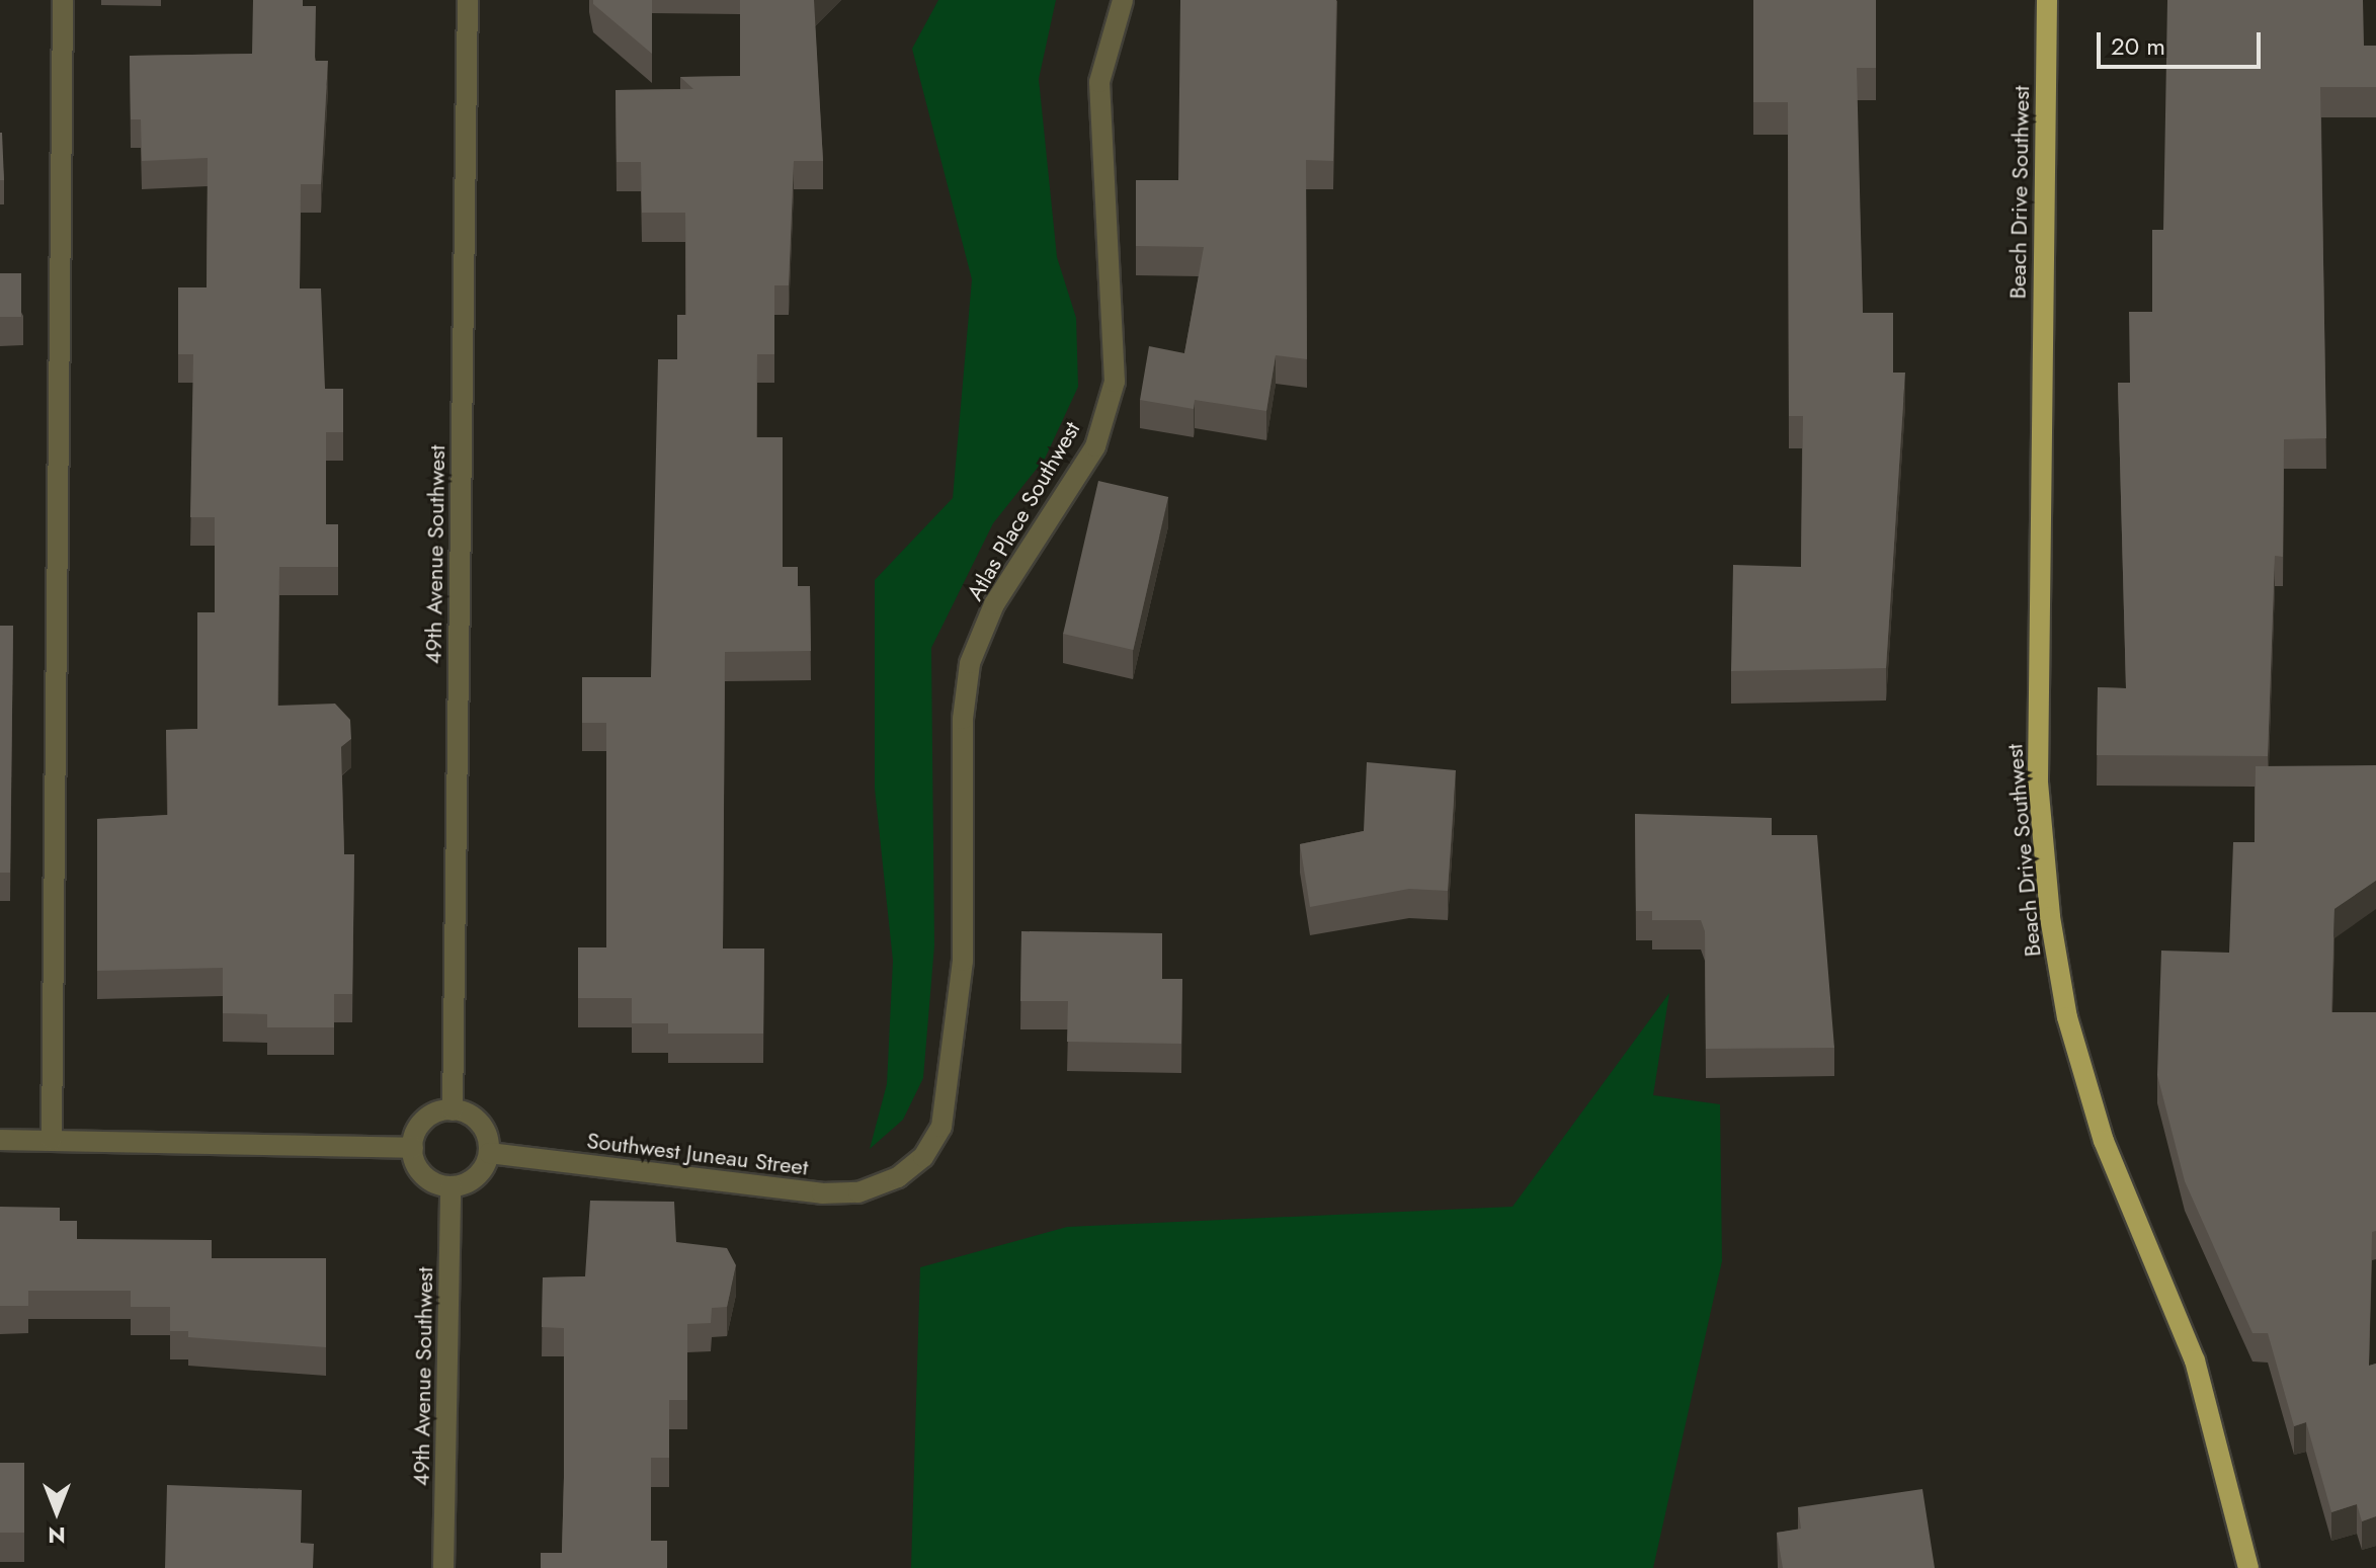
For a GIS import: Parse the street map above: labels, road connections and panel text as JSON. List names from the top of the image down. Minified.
{"streets":{"main road":["Beach Drive Southwest"],"street":["Atlas Place Southwest","49th Avenue Southwest","Southwest Juneau Street"]},"crossings":[["Atlas Place Southwest","Southwest Juneau Street"],["49th Avenue Southwest","Southwest Juneau Street"]],"scale_bar":"20 m","north":"bottom"}
